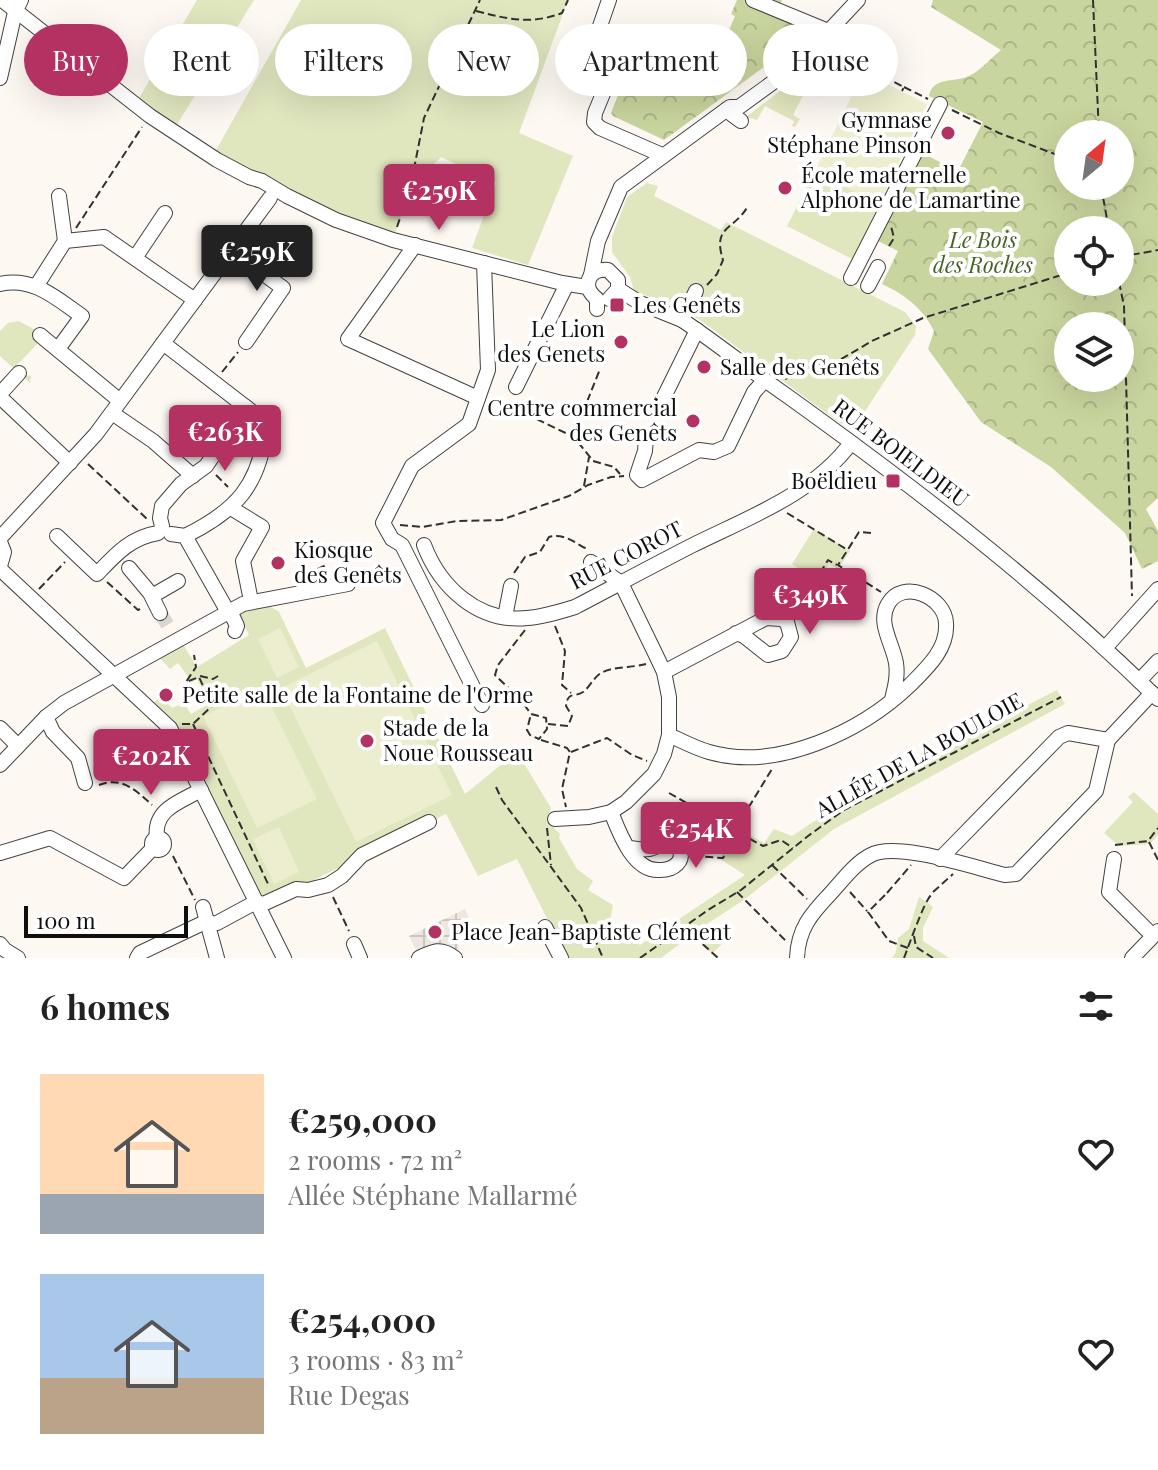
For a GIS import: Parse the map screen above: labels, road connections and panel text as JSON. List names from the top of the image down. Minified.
{"streets":{"street":["RUE BOIELDIEU","RUE COROT"],"path":["ALLÉE DE LA BOULOIE"]},"crossings":[["RUE BOIELDIEU","RUE COROT"]],"parks":["Le Bois des Roches"],"places":{"other":["Gymnase Stéphane Pinson","École maternelle Alphone de Lamartine","Le Lion des Genets","Salle des Genêts","Centre commercial des Genêts","Kiosque des Genêts","Petite salle de la Fontaine de l'Orme","Stade de la Noue Rousseau","Place Jean-Baptiste Clément"],"transit":["Les Genêts","Boëldieu"]},"scale_bar":"100 m","north":"top right","page":{"chip":["Buy","Rent","Filters","New","Apartment","House"],"price":["€259K","€259K","€263K","€349K","€202K","€254K"],"scale":"100 m","heading":"6 homes","list":[{"name":"€259,000","note":"2 rooms · 72 m² · Allée Stéphane Mallarmé"},{"name":"€254,000","note":"3 rooms · 83 m² · Rue Degas"}]}}
